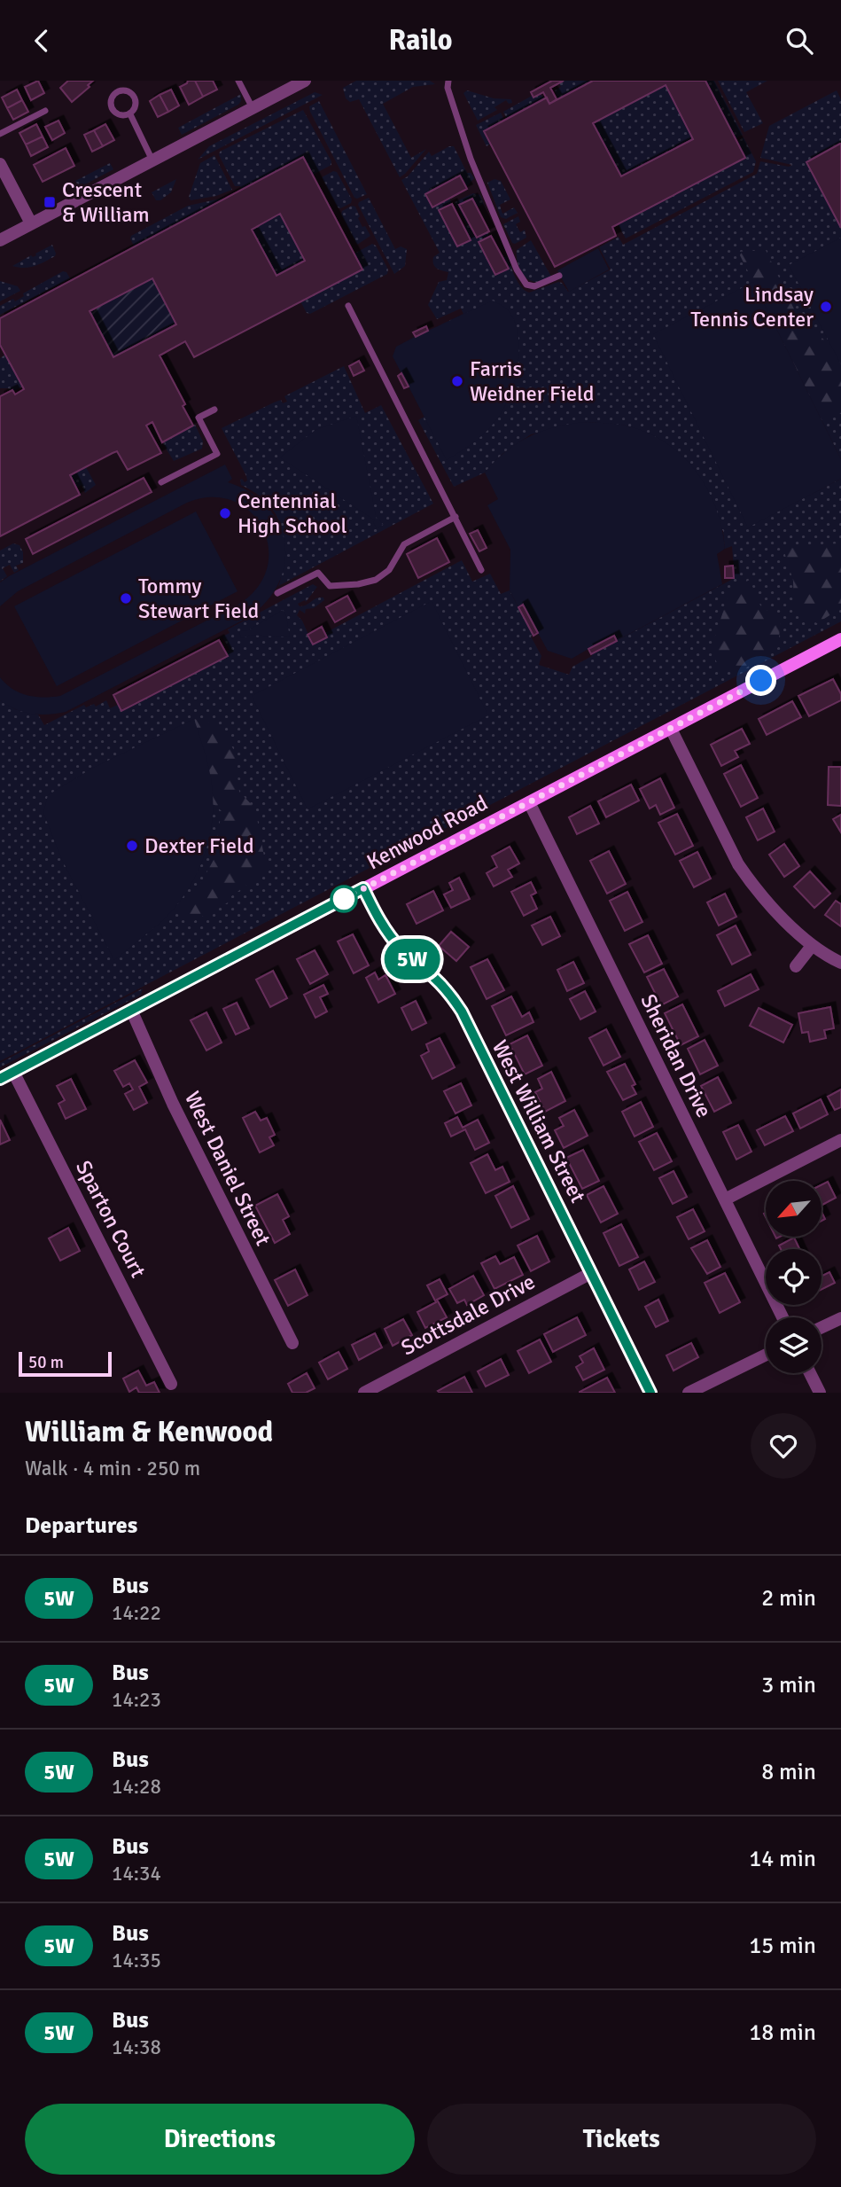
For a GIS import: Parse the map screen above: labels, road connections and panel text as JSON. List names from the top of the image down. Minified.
{"streets":{"street":["Kenwood Road","Sheridan Drive","West William Street","West Daniel Street","Sparton Court","Scottsdale Drive"]},"crossings":[["Kenwood Road","Sheridan Drive"],["Kenwood Road","West William Street"],["Kenwood Road","West Daniel Street"],["Kenwood Road","Sparton Court"],["West William Street","Scottsdale Drive"]],"places":{"transit":["Crescent & William"],"other":["Lindsay Tennis Center","Farris Weidner Field","Centennial High School","Tommy Stewart Field","Dexter Field"]},"lines":["bus line 5W"],"scale_bar":"50 m","north":"bottom left","page":{"header":"Railo","on_map":"5W","scale":"50 m","heading":[["William & Kenwood","Walk · 4 min · 250 m"],"Departures"],"list":[{"mark":"5W","name":"Bus","note":"14:22","value":"2 min"},{"mark":"5W","name":"Bus","note":"14:23","value":"3 min"},{"mark":"5W","name":"Bus","note":"14:28","value":"8 min"},{"mark":"5W","name":"Bus","note":"14:34","value":"14 min"},{"mark":"5W","name":"Bus","note":"14:35","value":"15 min"},{"mark":"5W","name":"Bus","note":"14:38","value":"18 min"}],"buttons":["Directions","Tickets"]}}
